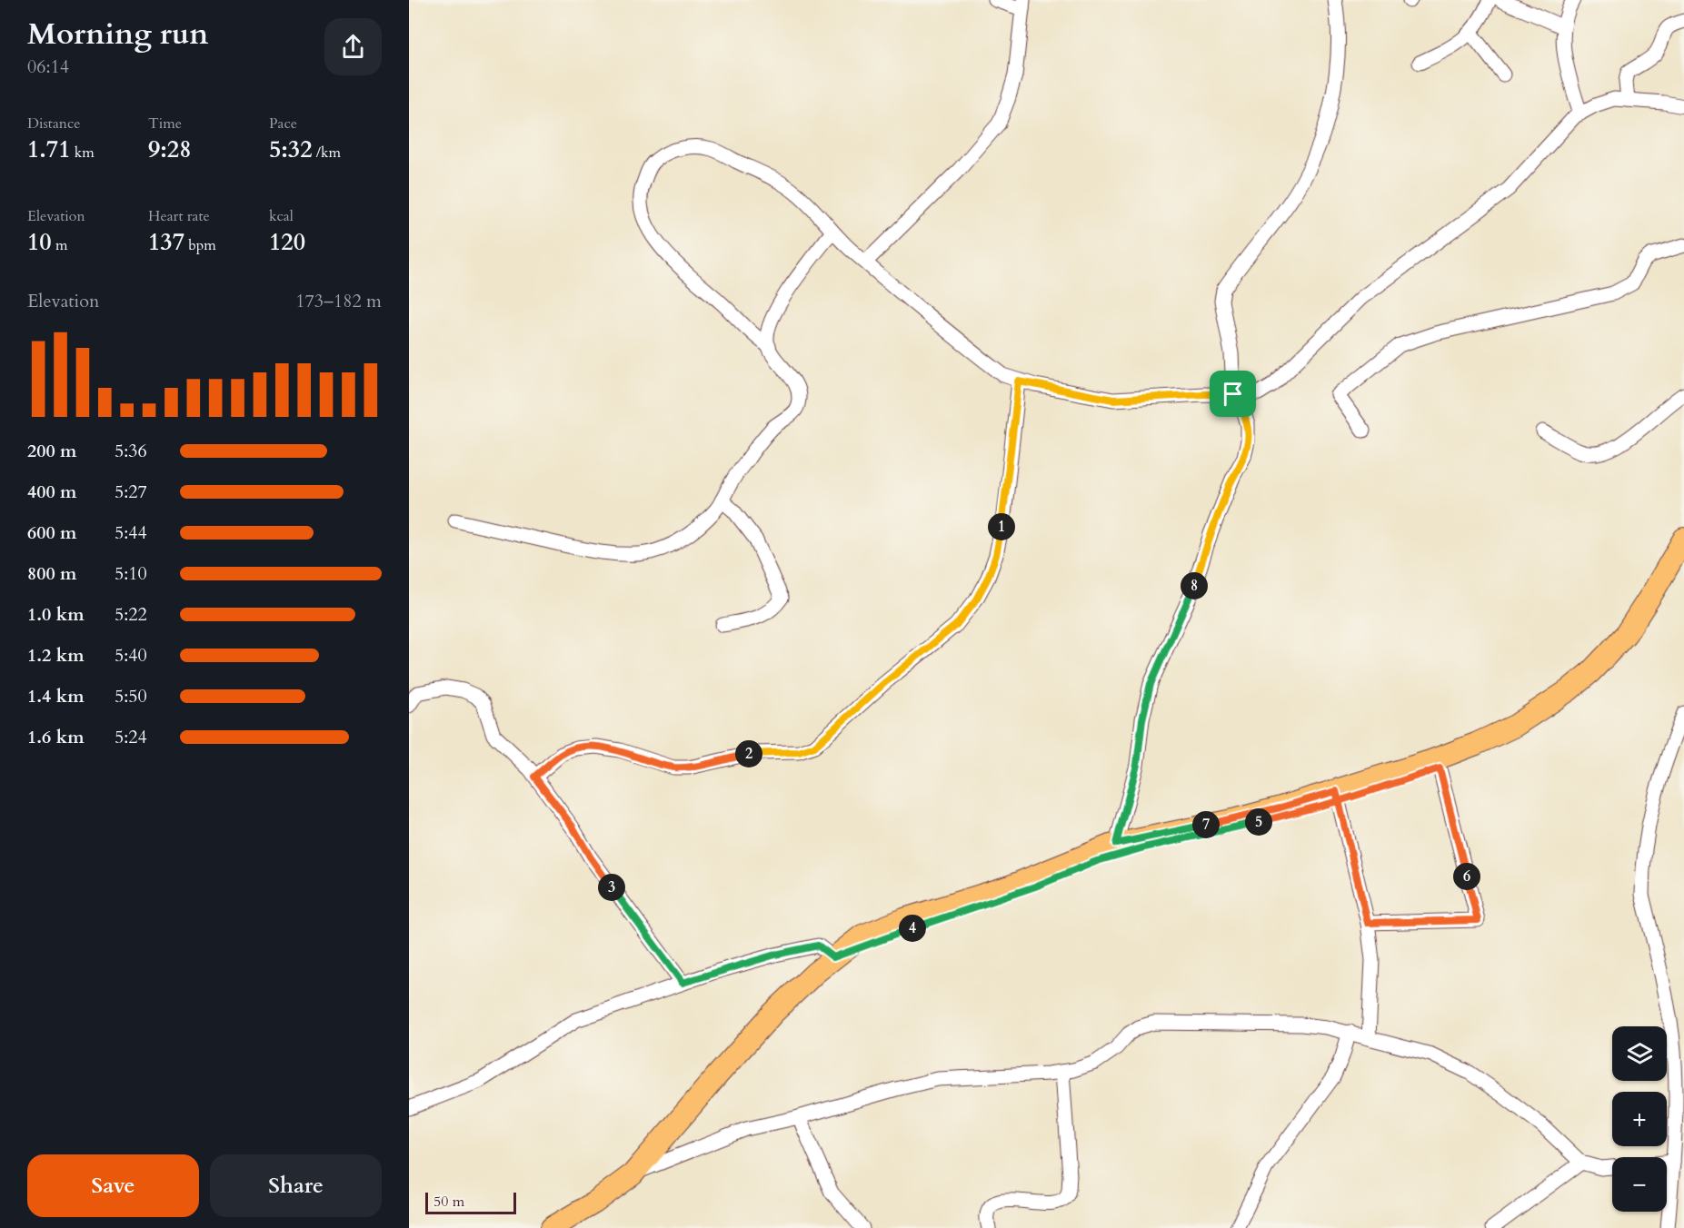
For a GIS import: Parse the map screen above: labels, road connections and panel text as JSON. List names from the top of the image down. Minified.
{"scale_bar":"50 m","page":{"heading":["Morning run","06:14"],"stats":[["Distance","1.71 km"],["Time","9:28"],["Pace","5:32 /km"],["Elevation","10 m"],["Heart rate","137 bpm"],["kcal","120"]],"chart":["Elevation","173–182 m"],"list":[{"name":"200 m","note":"5:36"},{"name":"400 m","note":"5:27"},{"name":"600 m","note":"5:44"},{"name":"800 m","note":"5:10"},{"name":"1.0 km","note":"5:22"},{"name":"1.2 km","note":"5:40"},{"name":"1.4 km","note":"5:50"},{"name":"1.6 km","note":"5:24"}],"pins":["1","8","2","5","7","6","3","4"],"map_buttons":["+","−"],"buttons":["Save","Share"],"scale":"50 m"}}
